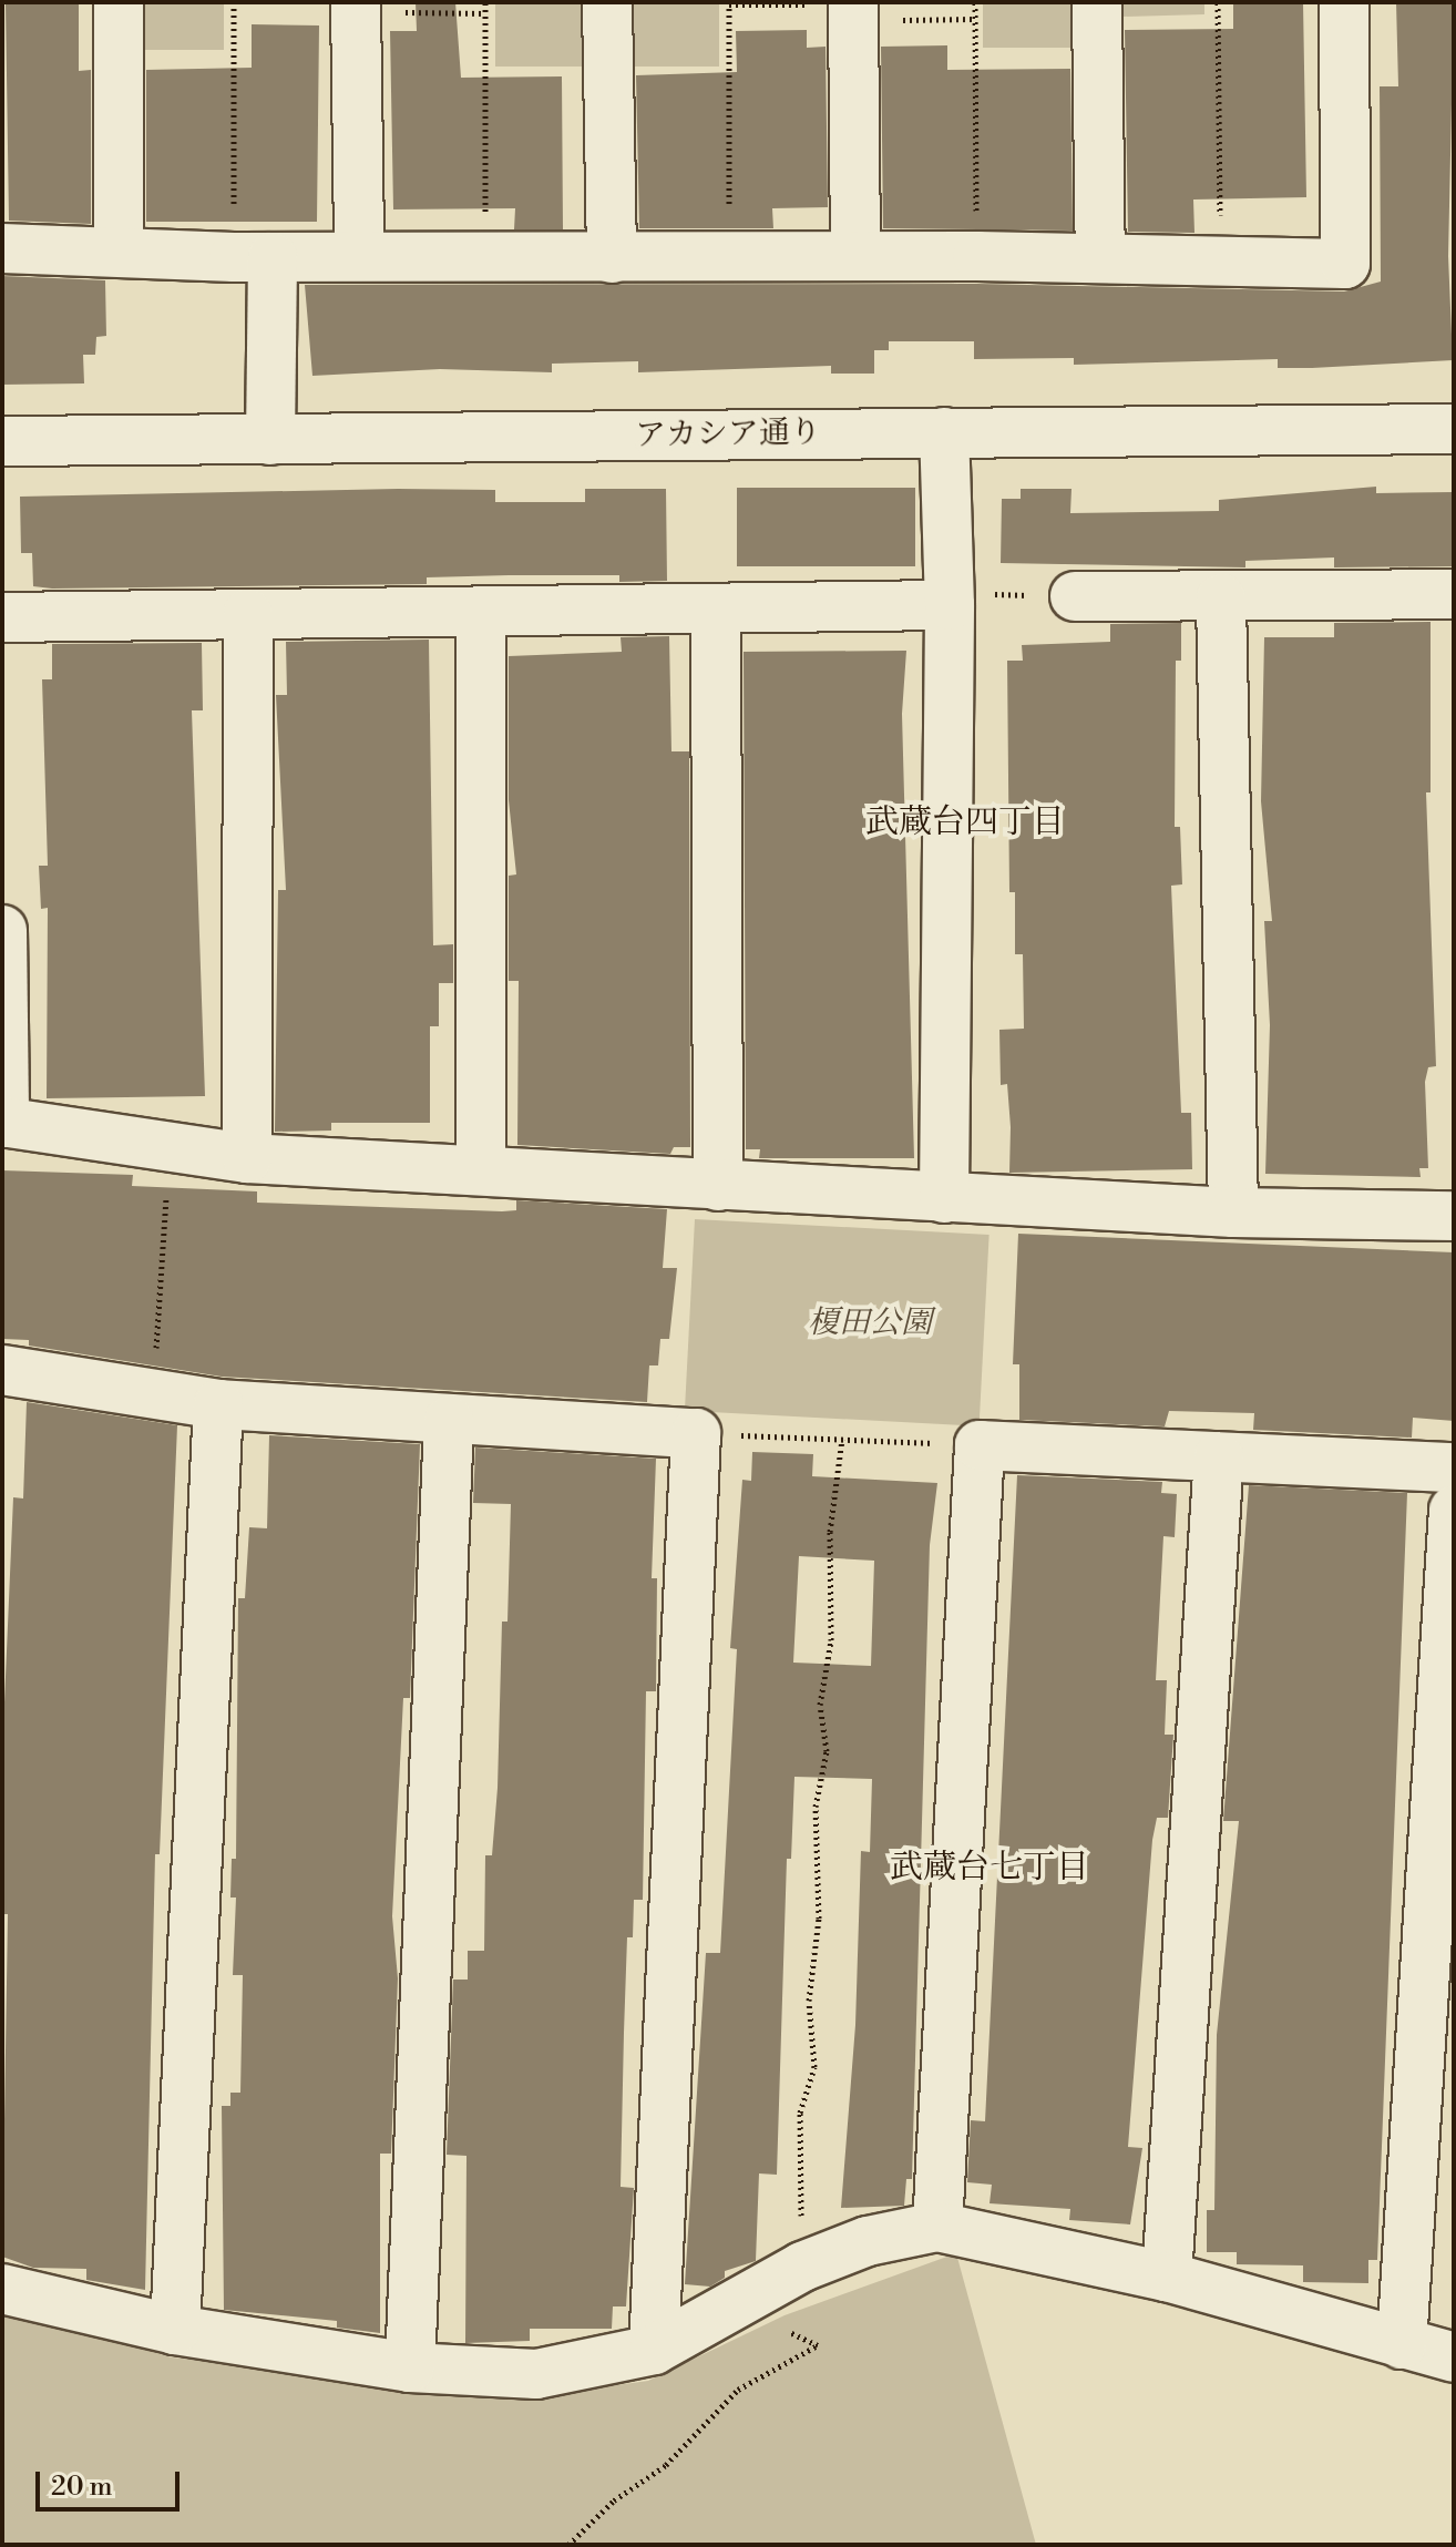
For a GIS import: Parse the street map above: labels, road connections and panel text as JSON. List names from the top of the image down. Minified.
{"streets":{"street":["アカシア通り"]},"districts":["武蔵台四丁目","武蔵台七丁目"],"parks":["榎田公園"],"scale_bar":"20 m"}
